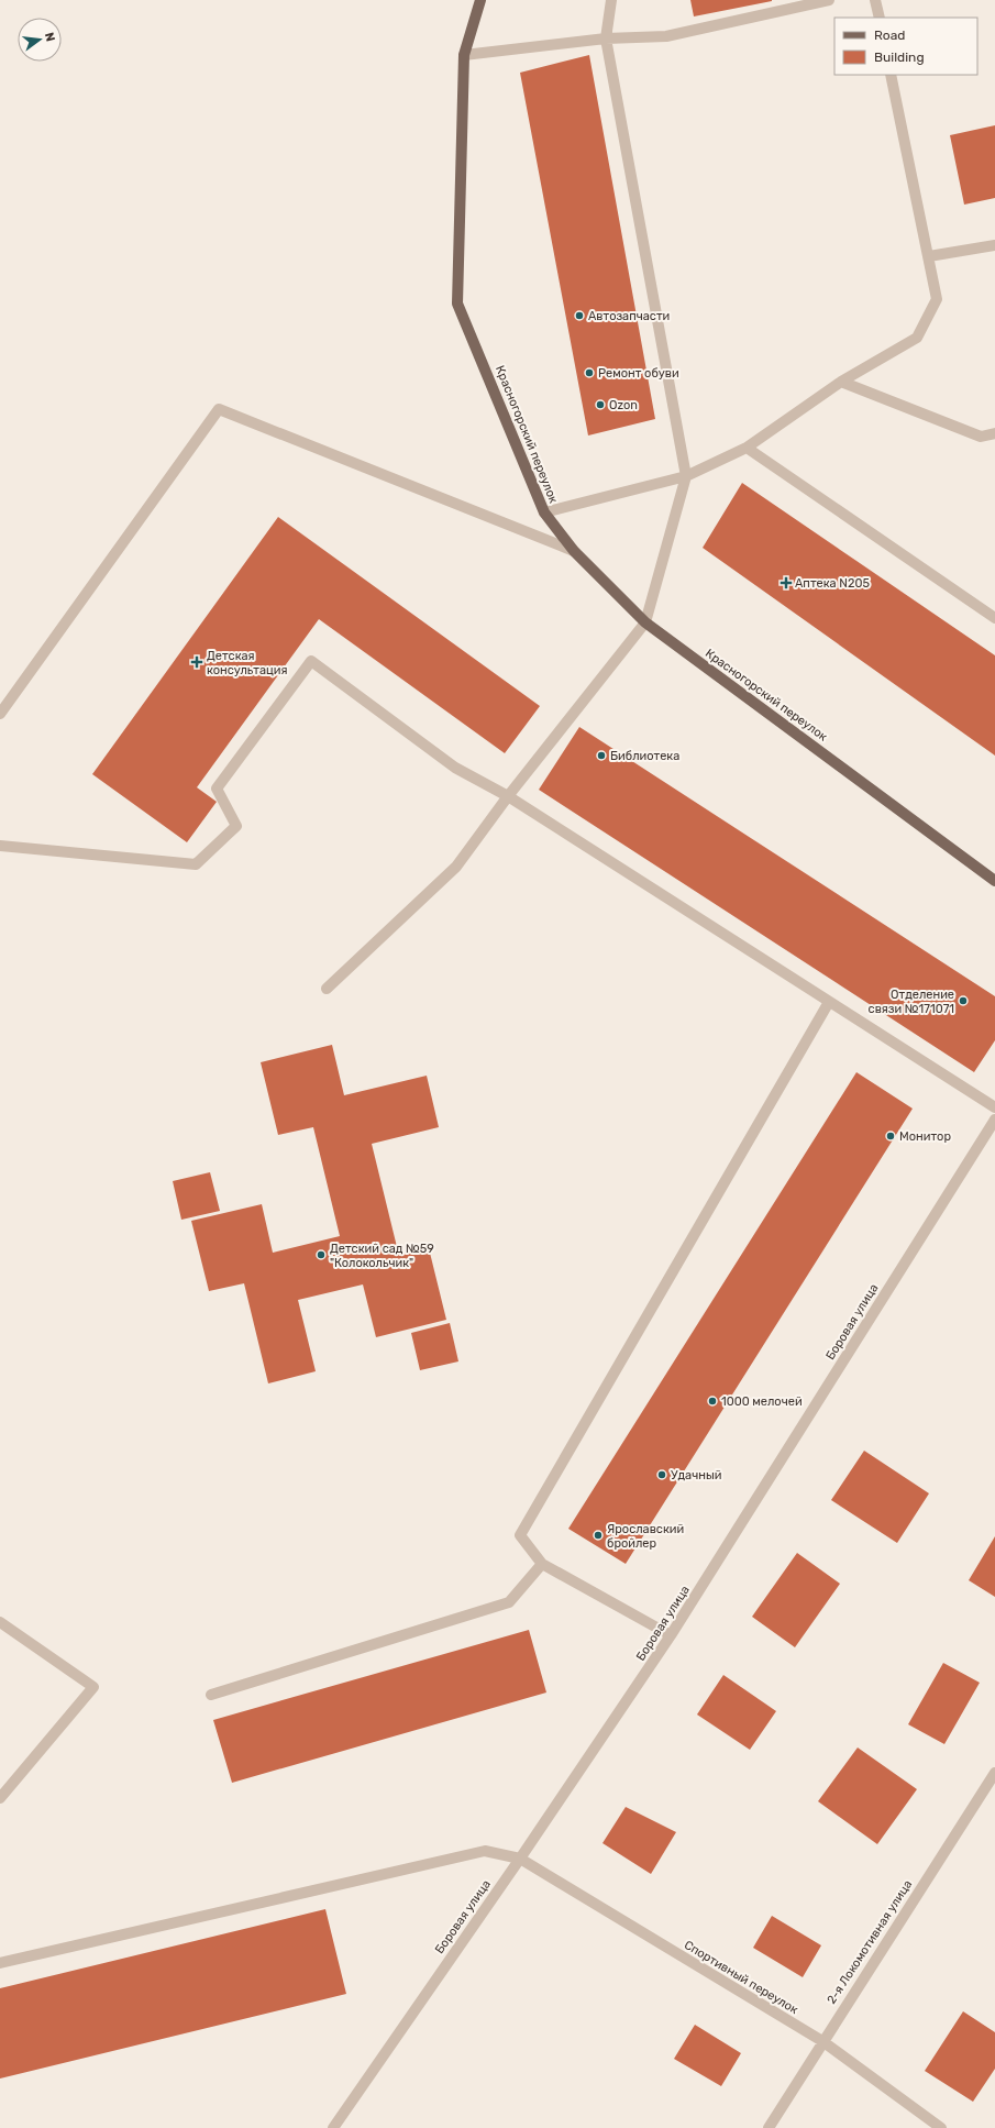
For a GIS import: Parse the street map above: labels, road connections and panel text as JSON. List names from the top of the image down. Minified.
{"streets":{"main road":["Красногорский переулок"],"street":["Боровая улица","2-я Локомотивная улица","Спортивный переулок"]},"crossings":[["Боровая улица","Спортивный переулок"],["2-я Локомотивная улица","Спортивный переулок"]],"places":{"other":["Автозапчасти","Ремонт обуви","Ozon","Библиотека","Отделение связи №171071","Монитор","Детский сад №59 \"Колокольчик\"","1000 мелочей","Удачный","Ярославский бройлер"],"health":["Аптека N205","Детская консультация"]},"legend":["Road","Building"],"north":"right"}
